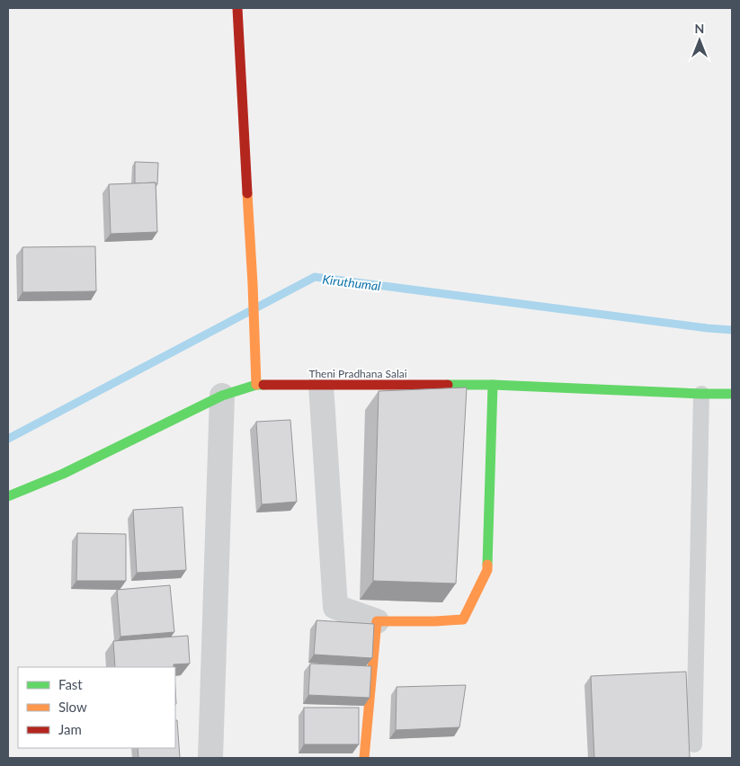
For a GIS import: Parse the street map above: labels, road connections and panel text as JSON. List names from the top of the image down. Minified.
{"streets":{"street":["Theni Pradhana Salai"]},"water":["Kiruthumal"],"legend":["Fast","Slow","Jam"],"north":"top"}
